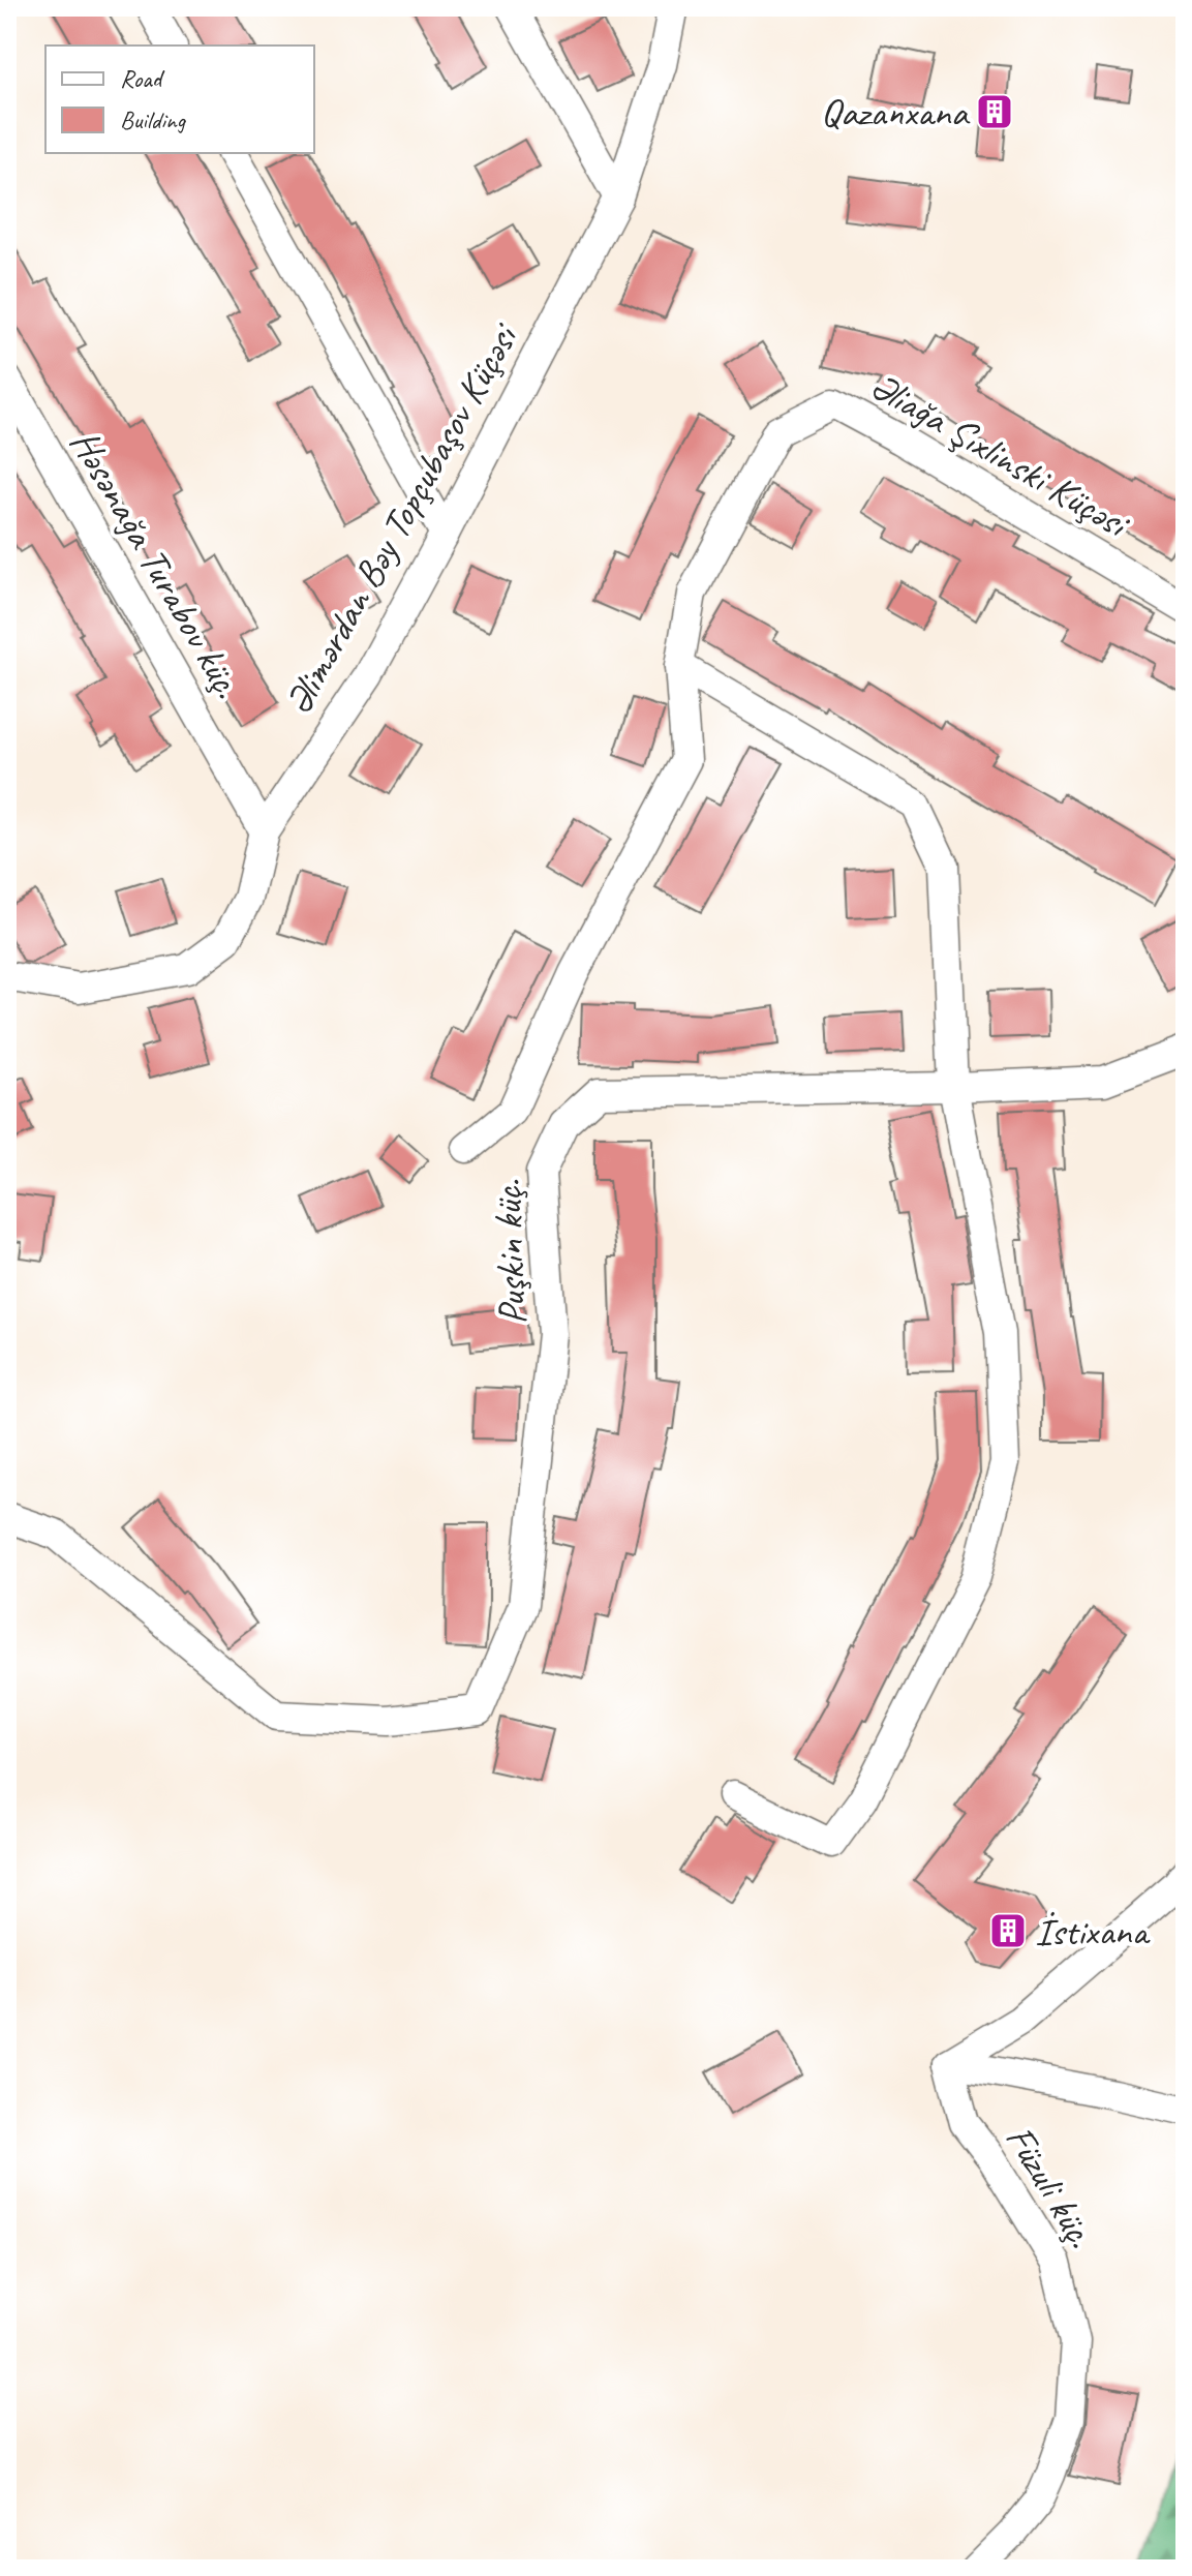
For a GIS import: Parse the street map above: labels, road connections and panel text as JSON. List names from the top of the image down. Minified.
{"streets":{"street":["Əliağa Şıxlinski Küçəsi","Əlimərdan Bəy Topçubaşov Küçəsi","Həsənağa Turabov küç.","Puşkin küç.","Füzuli küç."]},"crossings":[["Əlimərdan Bəy Topçubaşov Küçəsi","Həsənağa Turabov küç."]],"places":{"building":["Qazanxana","İstixana"]},"legend":["Road","Building"]}
